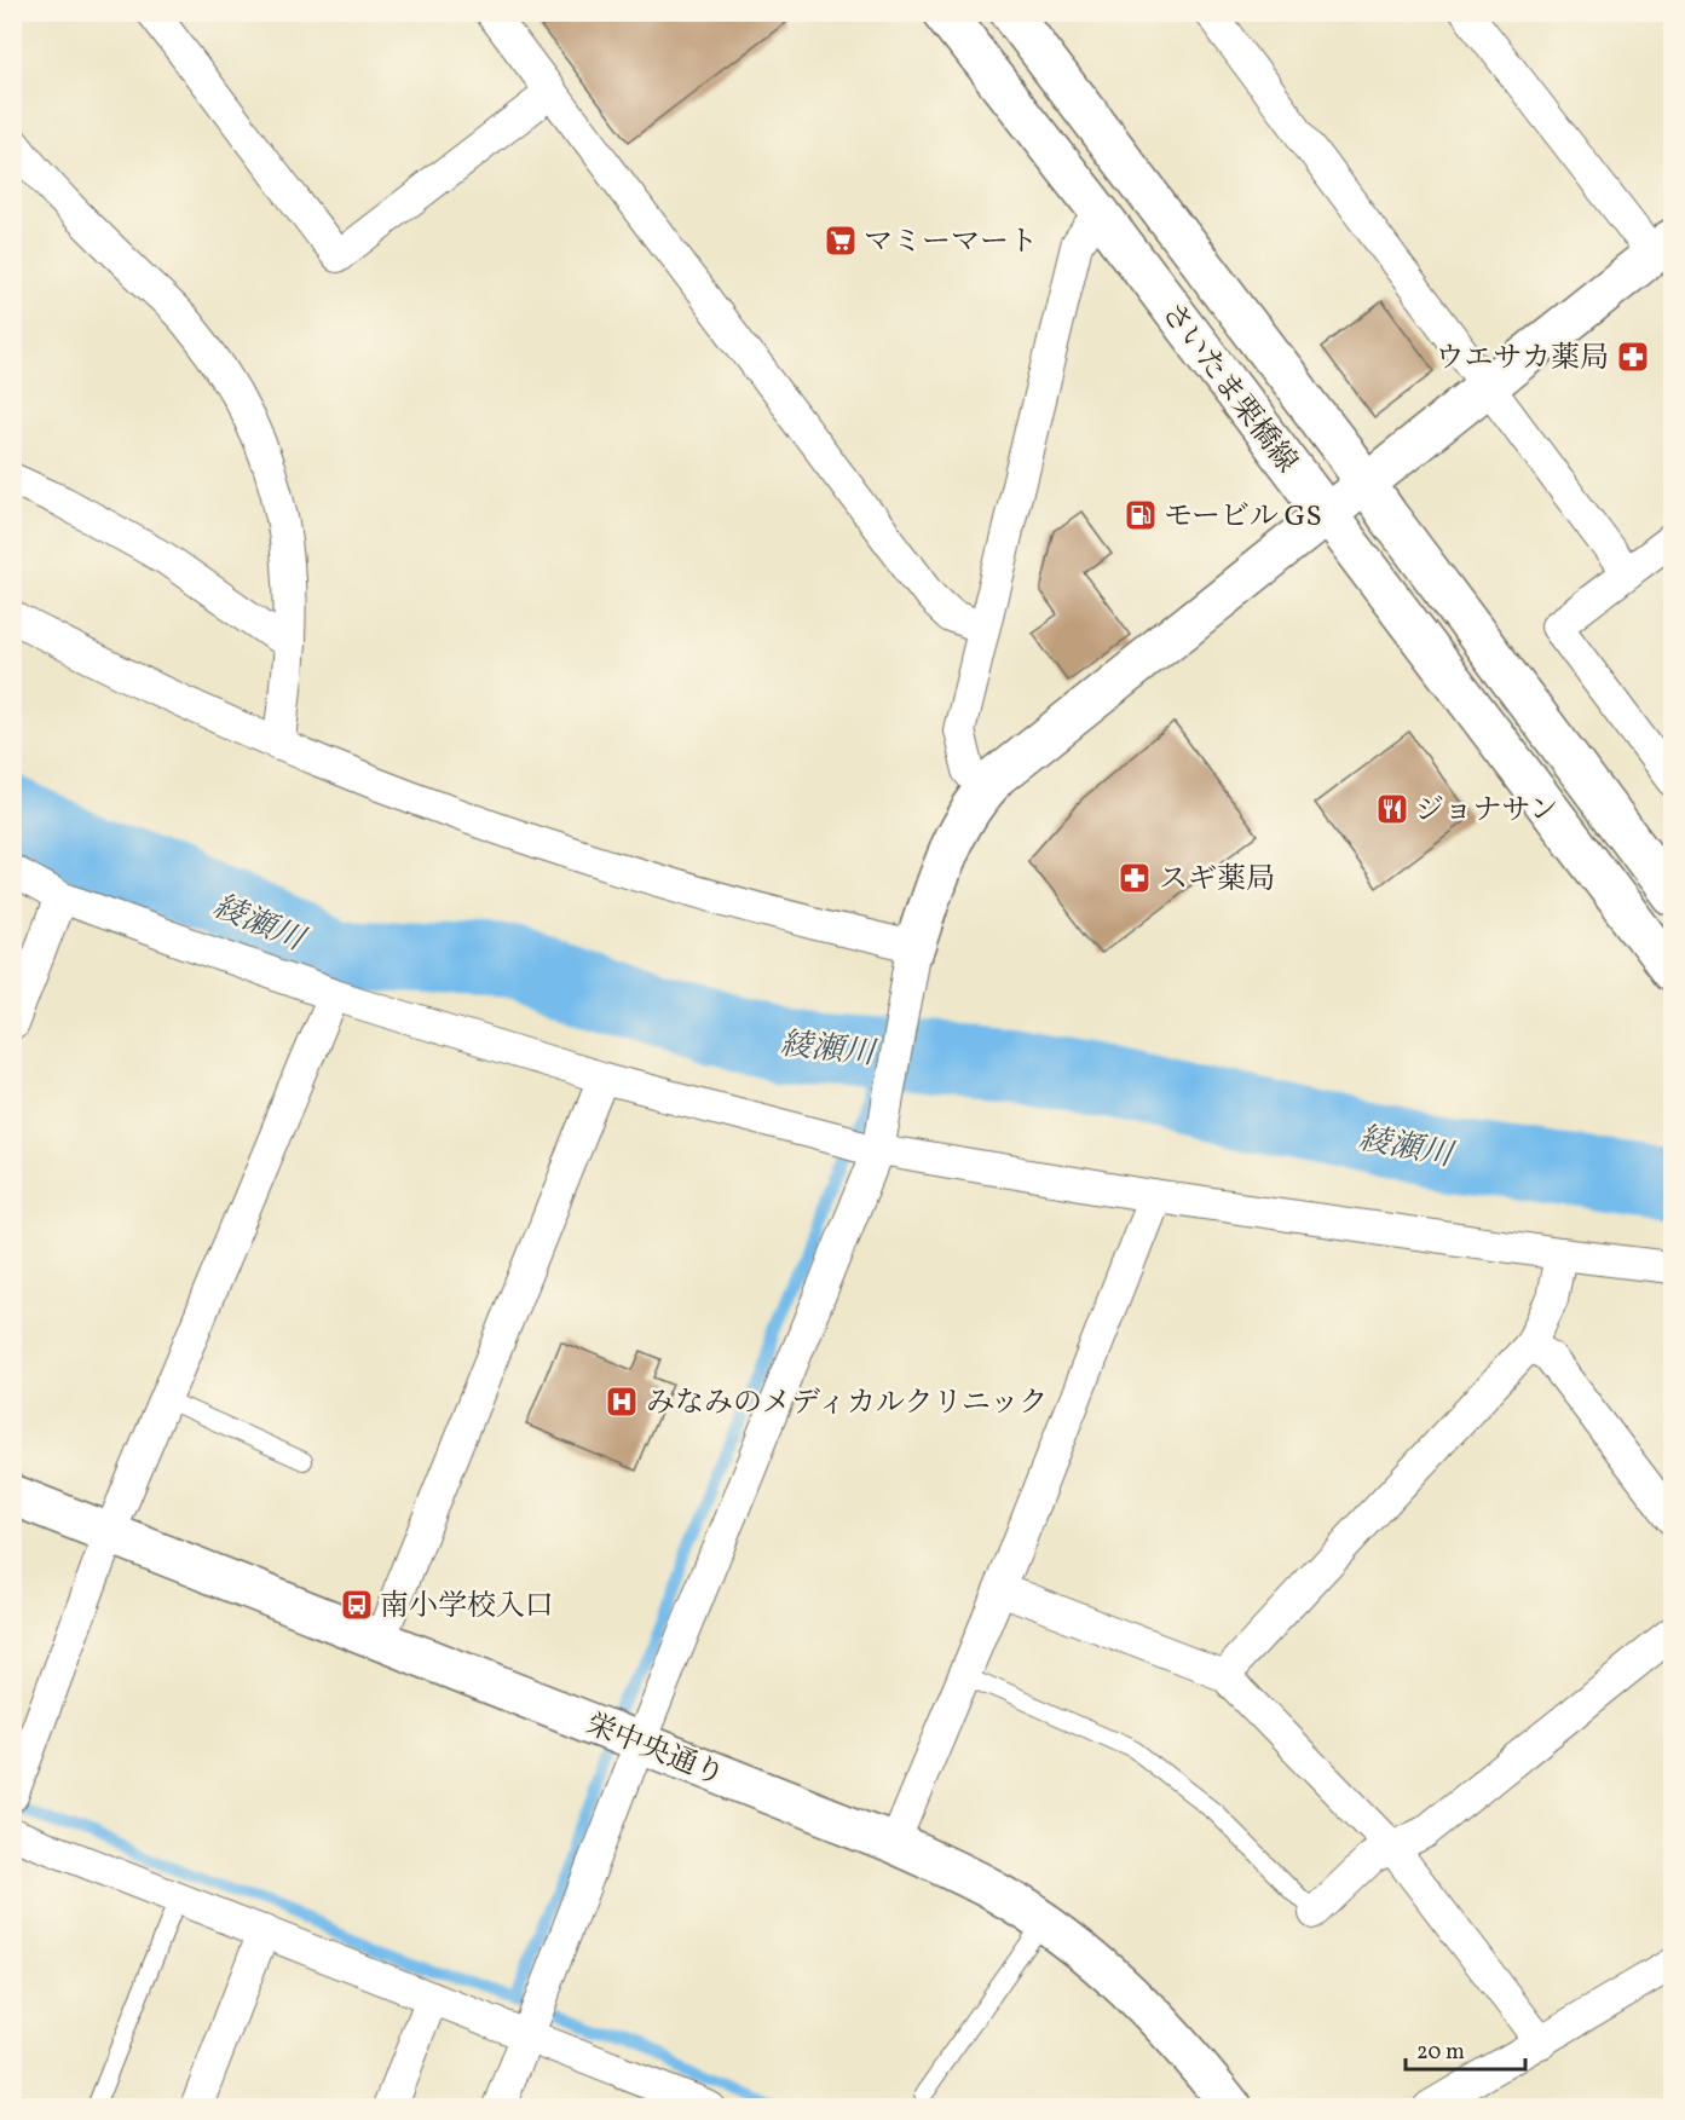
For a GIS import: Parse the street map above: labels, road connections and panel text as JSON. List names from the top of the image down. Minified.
{"streets":{"street":["さいたま栗橋線","栄中央通り"]},"water":["綾瀬川"],"places":{"supermarket":["マミーマート"],"pharmacy":["ウエサカ薬局","スギ薬局"],"fuel station":["モービル GS"],"restaurant":["ジョナサン"],"hospital":["みなみのメディカルクリニック"],"bus stop":["南小学校入口"]},"scale_bar":"20 m"}
